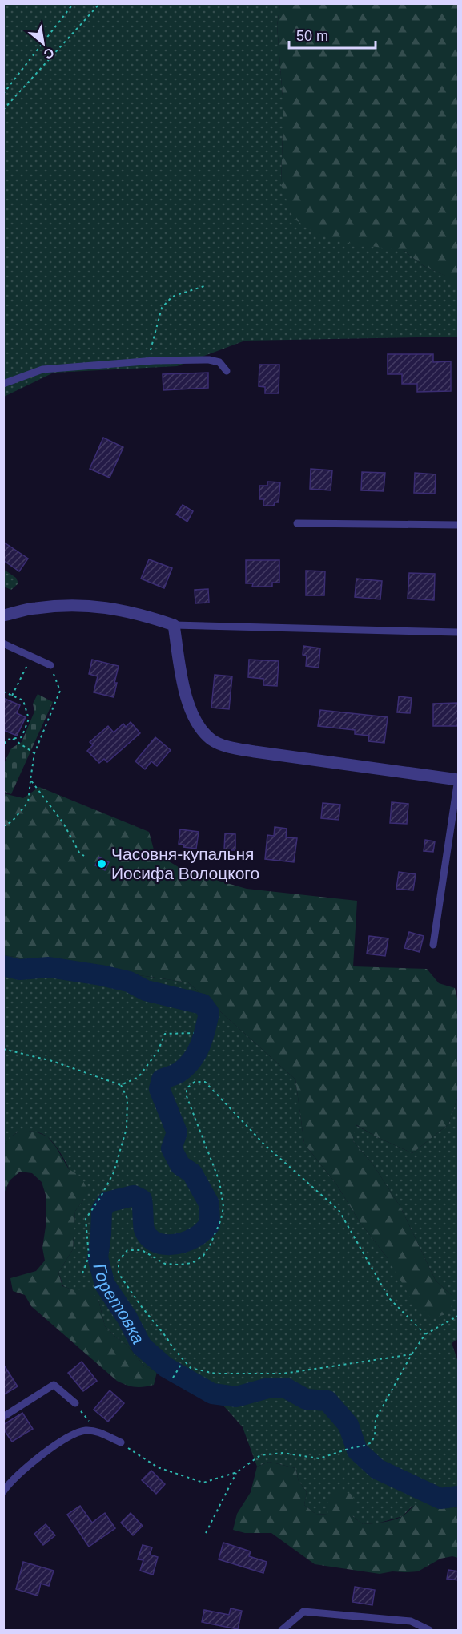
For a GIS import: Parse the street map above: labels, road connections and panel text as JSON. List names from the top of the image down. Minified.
{"water":["Горетовка"],"places":["Часовня-купальня Иосифа Волоцкого"],"scale_bar":"50 m","north":"bottom right"}
